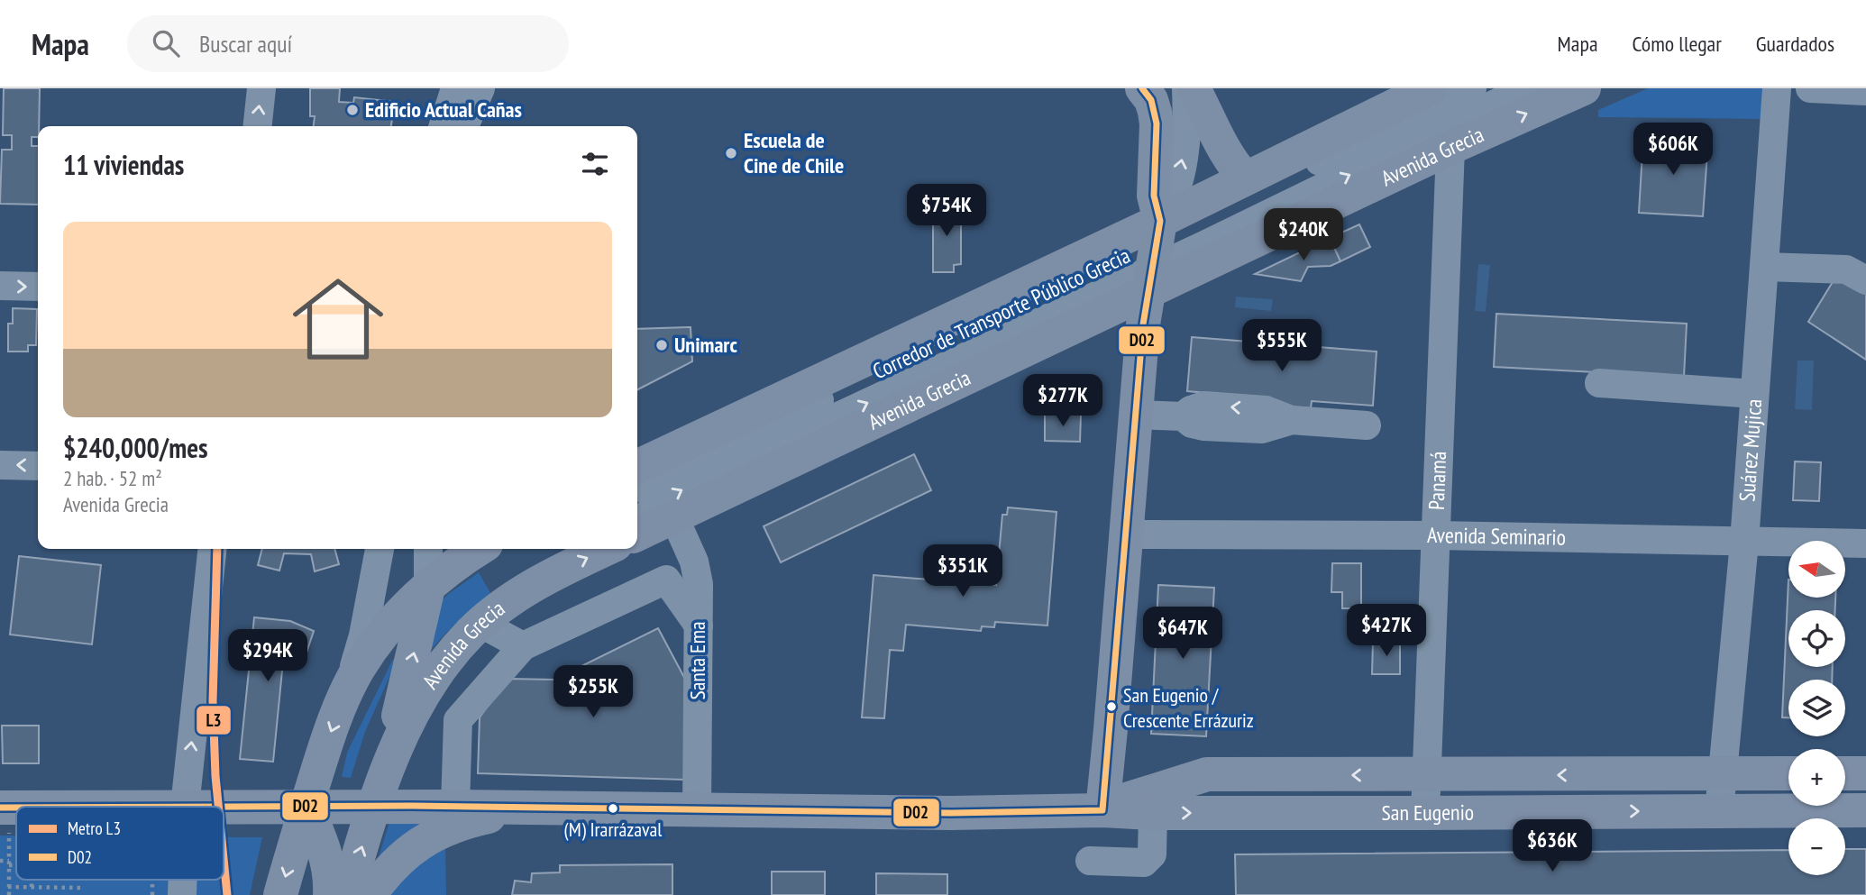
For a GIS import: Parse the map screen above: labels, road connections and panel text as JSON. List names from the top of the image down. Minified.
{"streets":{"main road":["Avenida Grecia","San Eugenio"],"street":["Corredor de Transporte Público Grecia","Suárez Mujica","Panamá","Avenida Seminario","Santa Ema"]},"crossings":[["Avenida Grecia","Corredor de Transporte Público Grecia"],["Avenida Grecia","Panamá"],["Avenida Grecia","Santa Ema"],["Avenida Grecia","San Eugenio"],["Suárez Mujica","Avenida Seminario"],["Suárez Mujica","San Eugenio"],["Panamá","Avenida Seminario"],["Panamá","San Eugenio"],["Santa Ema","San Eugenio"]],"places":["Edificio Actual Cañas","Escuela de Cine de Chile","Unimarc","San Eugenio / Crescente Errázuriz","(M) Irarrázaval"],"lines":["transit line D02","metro line L3"],"legend":["Metro L3","D02"],"north":"left","page":{"header":"Mapa","search":"Buscar aquí","nav":["Mapa","Cómo llegar","Guardados"],"price":["$606K","$754K","$240K","$555K","$277K","$351K","$427K","$647K","$294K","$255K","$636K"],"heading":"11 viviendas","list":[{"name":"$240,000/mes","note":"2 hab. · 52 m² · Avenida Grecia"}],"map_buttons":["+","−"]}}
